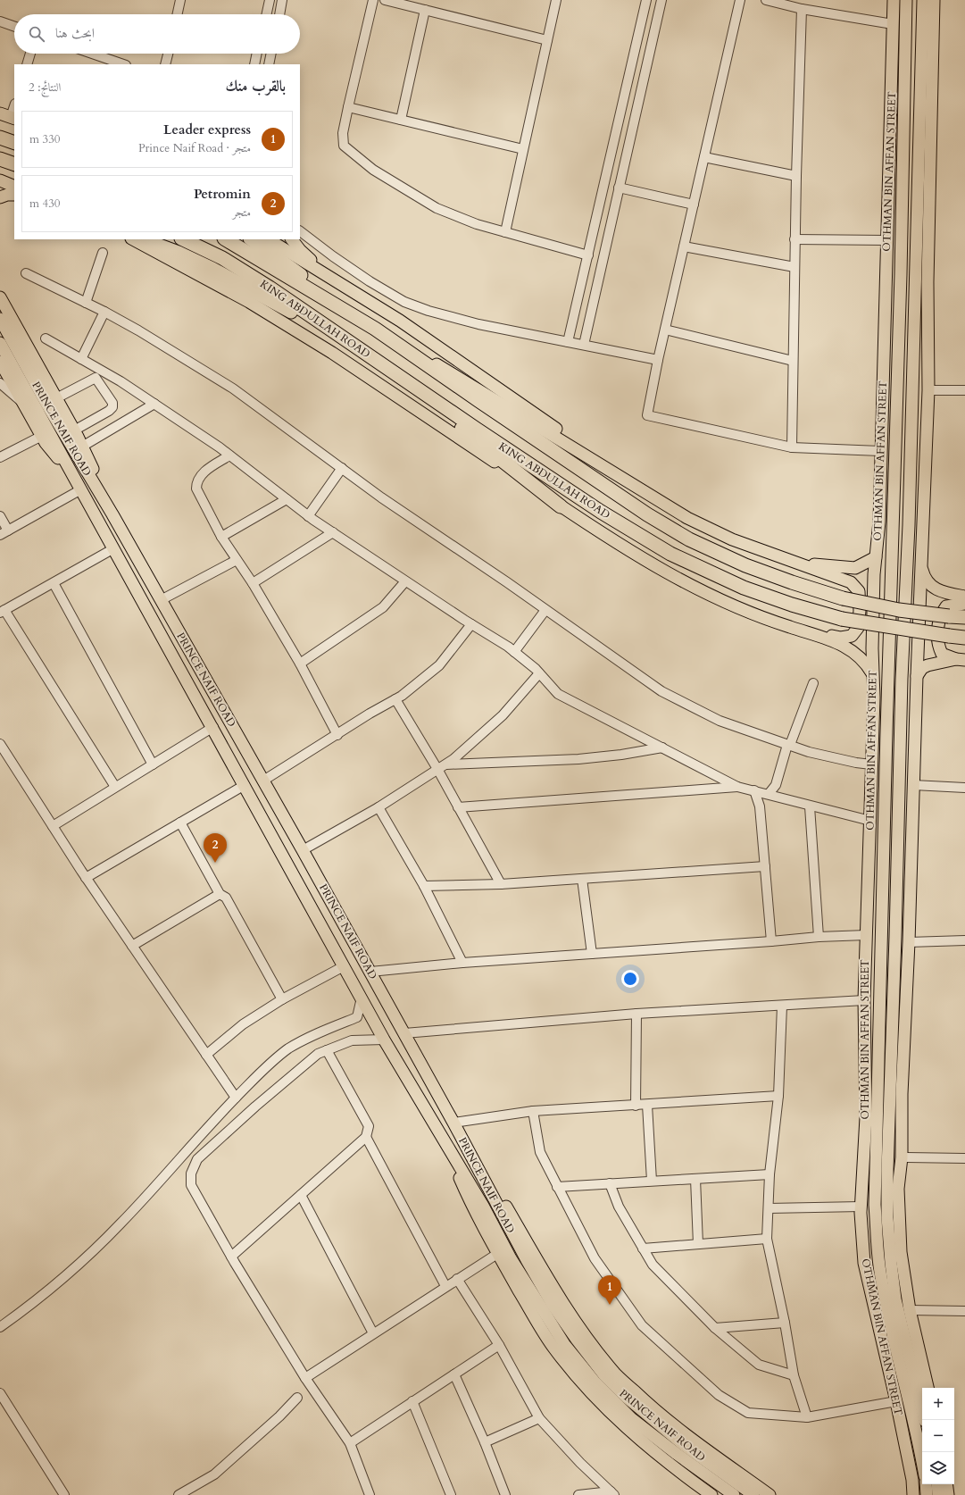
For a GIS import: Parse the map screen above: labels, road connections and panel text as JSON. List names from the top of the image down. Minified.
{"streets":{"highway":["KING ABDULLAH ROAD"],"main road":["OTHMAN BIN AFFAN STREET","PRINCE NAIF ROAD"]},"page":{"search":"ابحث هنا","heading":["بالقرب منك","النتائج: 2"],"list":[{"mark":"1","name":"Leader express","note":"متجر · Prince Naif Road","value":"330 m"},{"mark":"2","name":"Petromin","note":"متجر","value":"430 m"}],"pins":["2","1"],"map_buttons":["+","−"]}}
